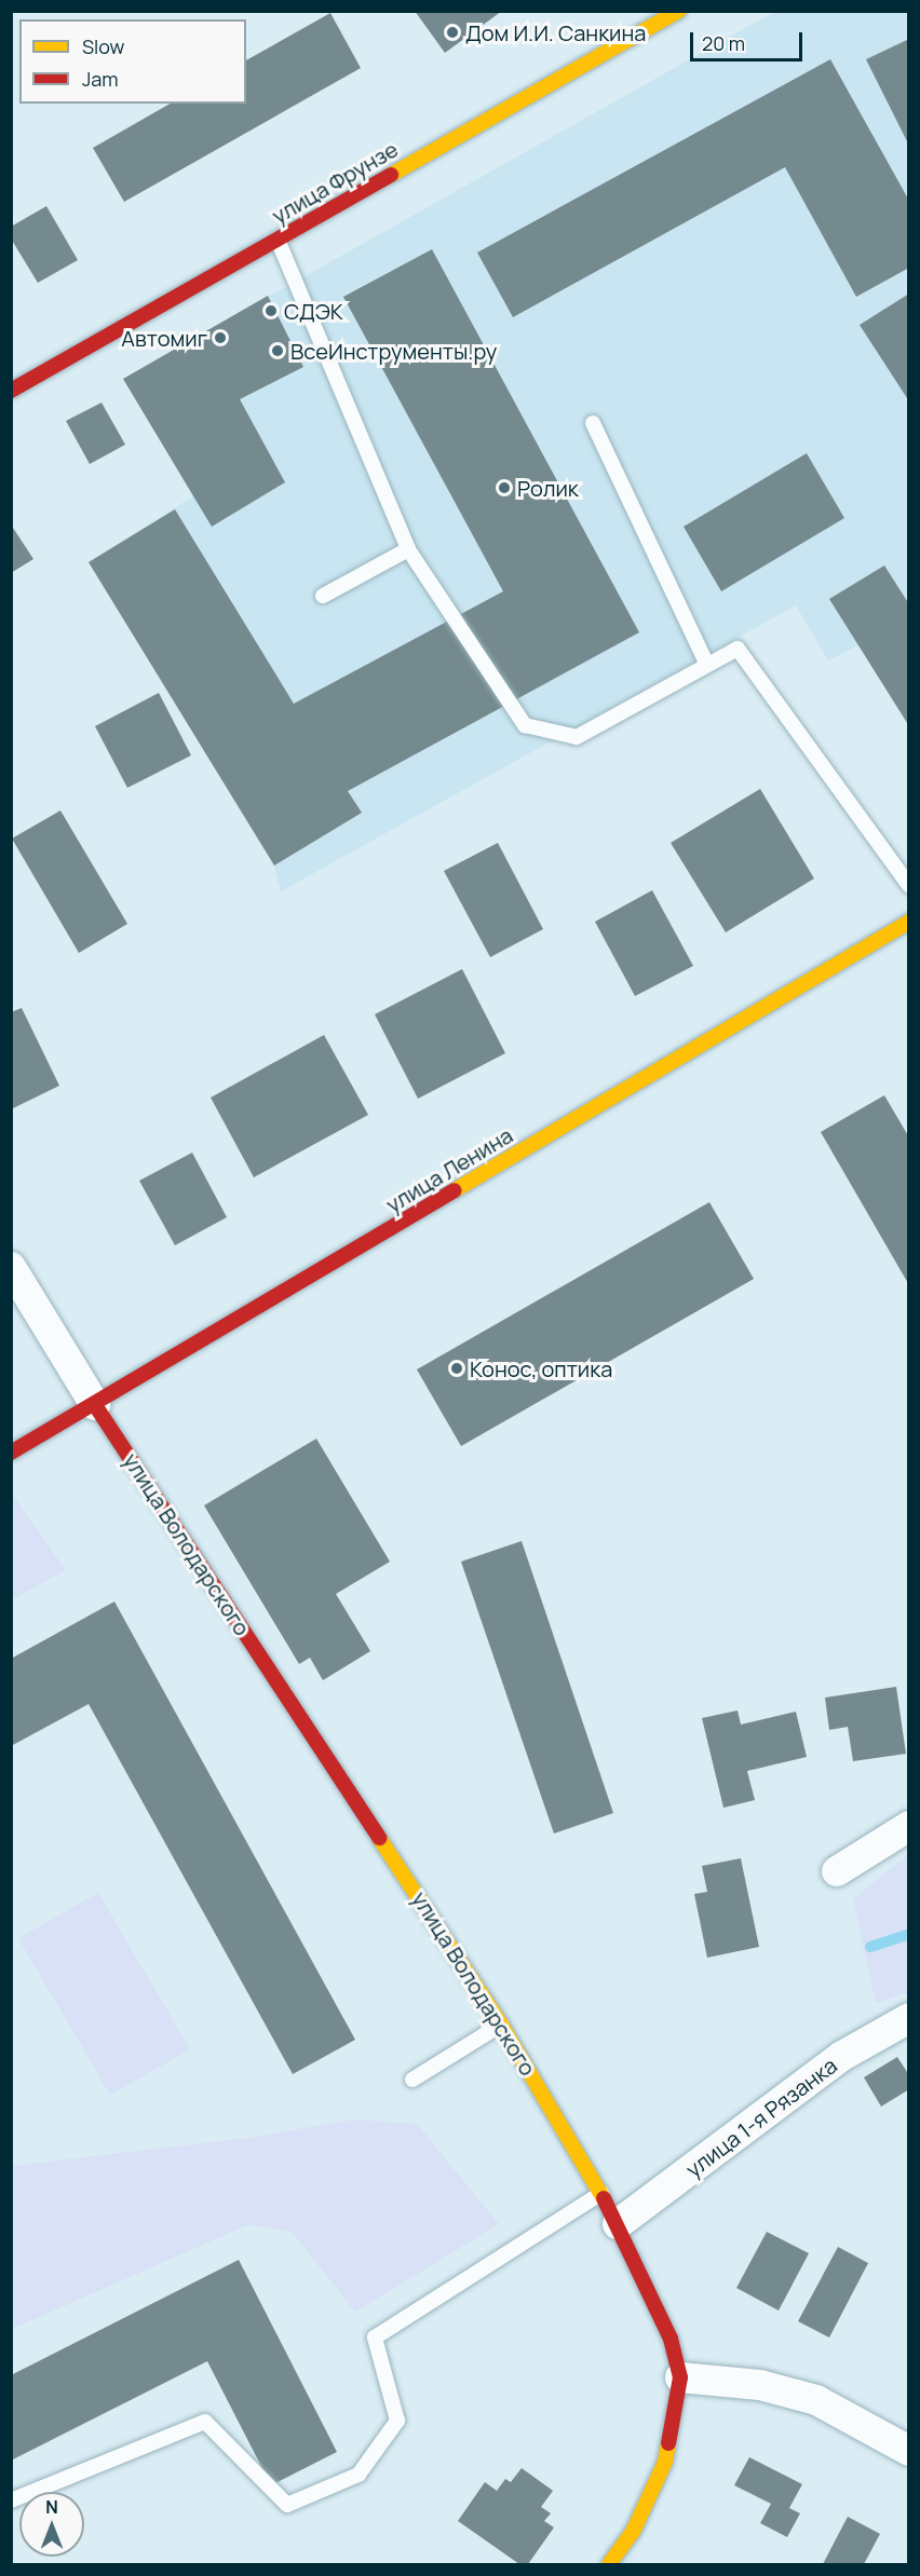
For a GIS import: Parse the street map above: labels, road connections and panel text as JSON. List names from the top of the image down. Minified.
{"streets":{"main road":["улица Фрунзе","улица Ленина","улица Володарского"],"street":["улица 1-я Рязанка"]},"crossings":[["улица Ленина","улица Володарского"],["улица Володарского","улица 1-я Рязанка"]],"places":["Дом И.И. Санкина","СДЭК","Автомиг","ВсеИнструменты.ру","Ролик","Конос, оптика"],"legend":["Slow","Jam"],"scale_bar":"20 m","north":"top"}
